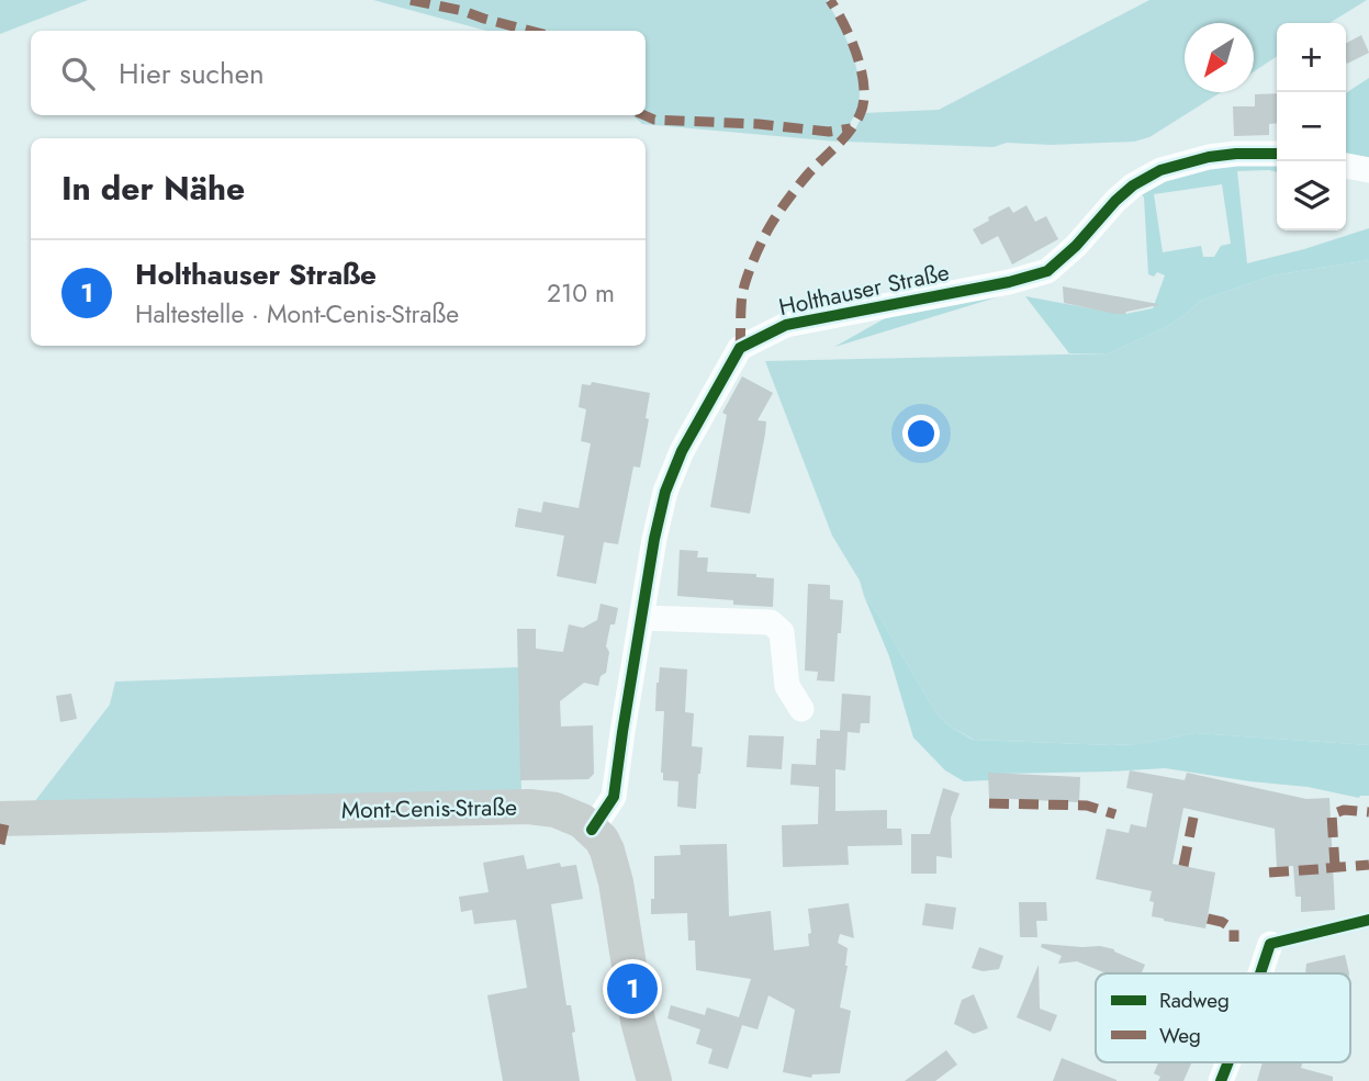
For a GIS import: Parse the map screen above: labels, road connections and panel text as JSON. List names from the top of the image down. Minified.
{"streets":{"main road":["Mont-Cenis-Straße"],"street":["Holthauser Straße"]},"crossings":[["Holthauser Straße","Mont-Cenis-Straße"]],"legend":["Radweg","Weg"],"north":"bottom left","page":{"map_buttons":["+","−"],"search":"Hier suchen","heading":"In der Nähe","list":[{"mark":"1","name":"Holthauser Straße","note":"Haltestelle · Mont-Cenis-Straße","value":"210 m"}],"pins":"1"}}
